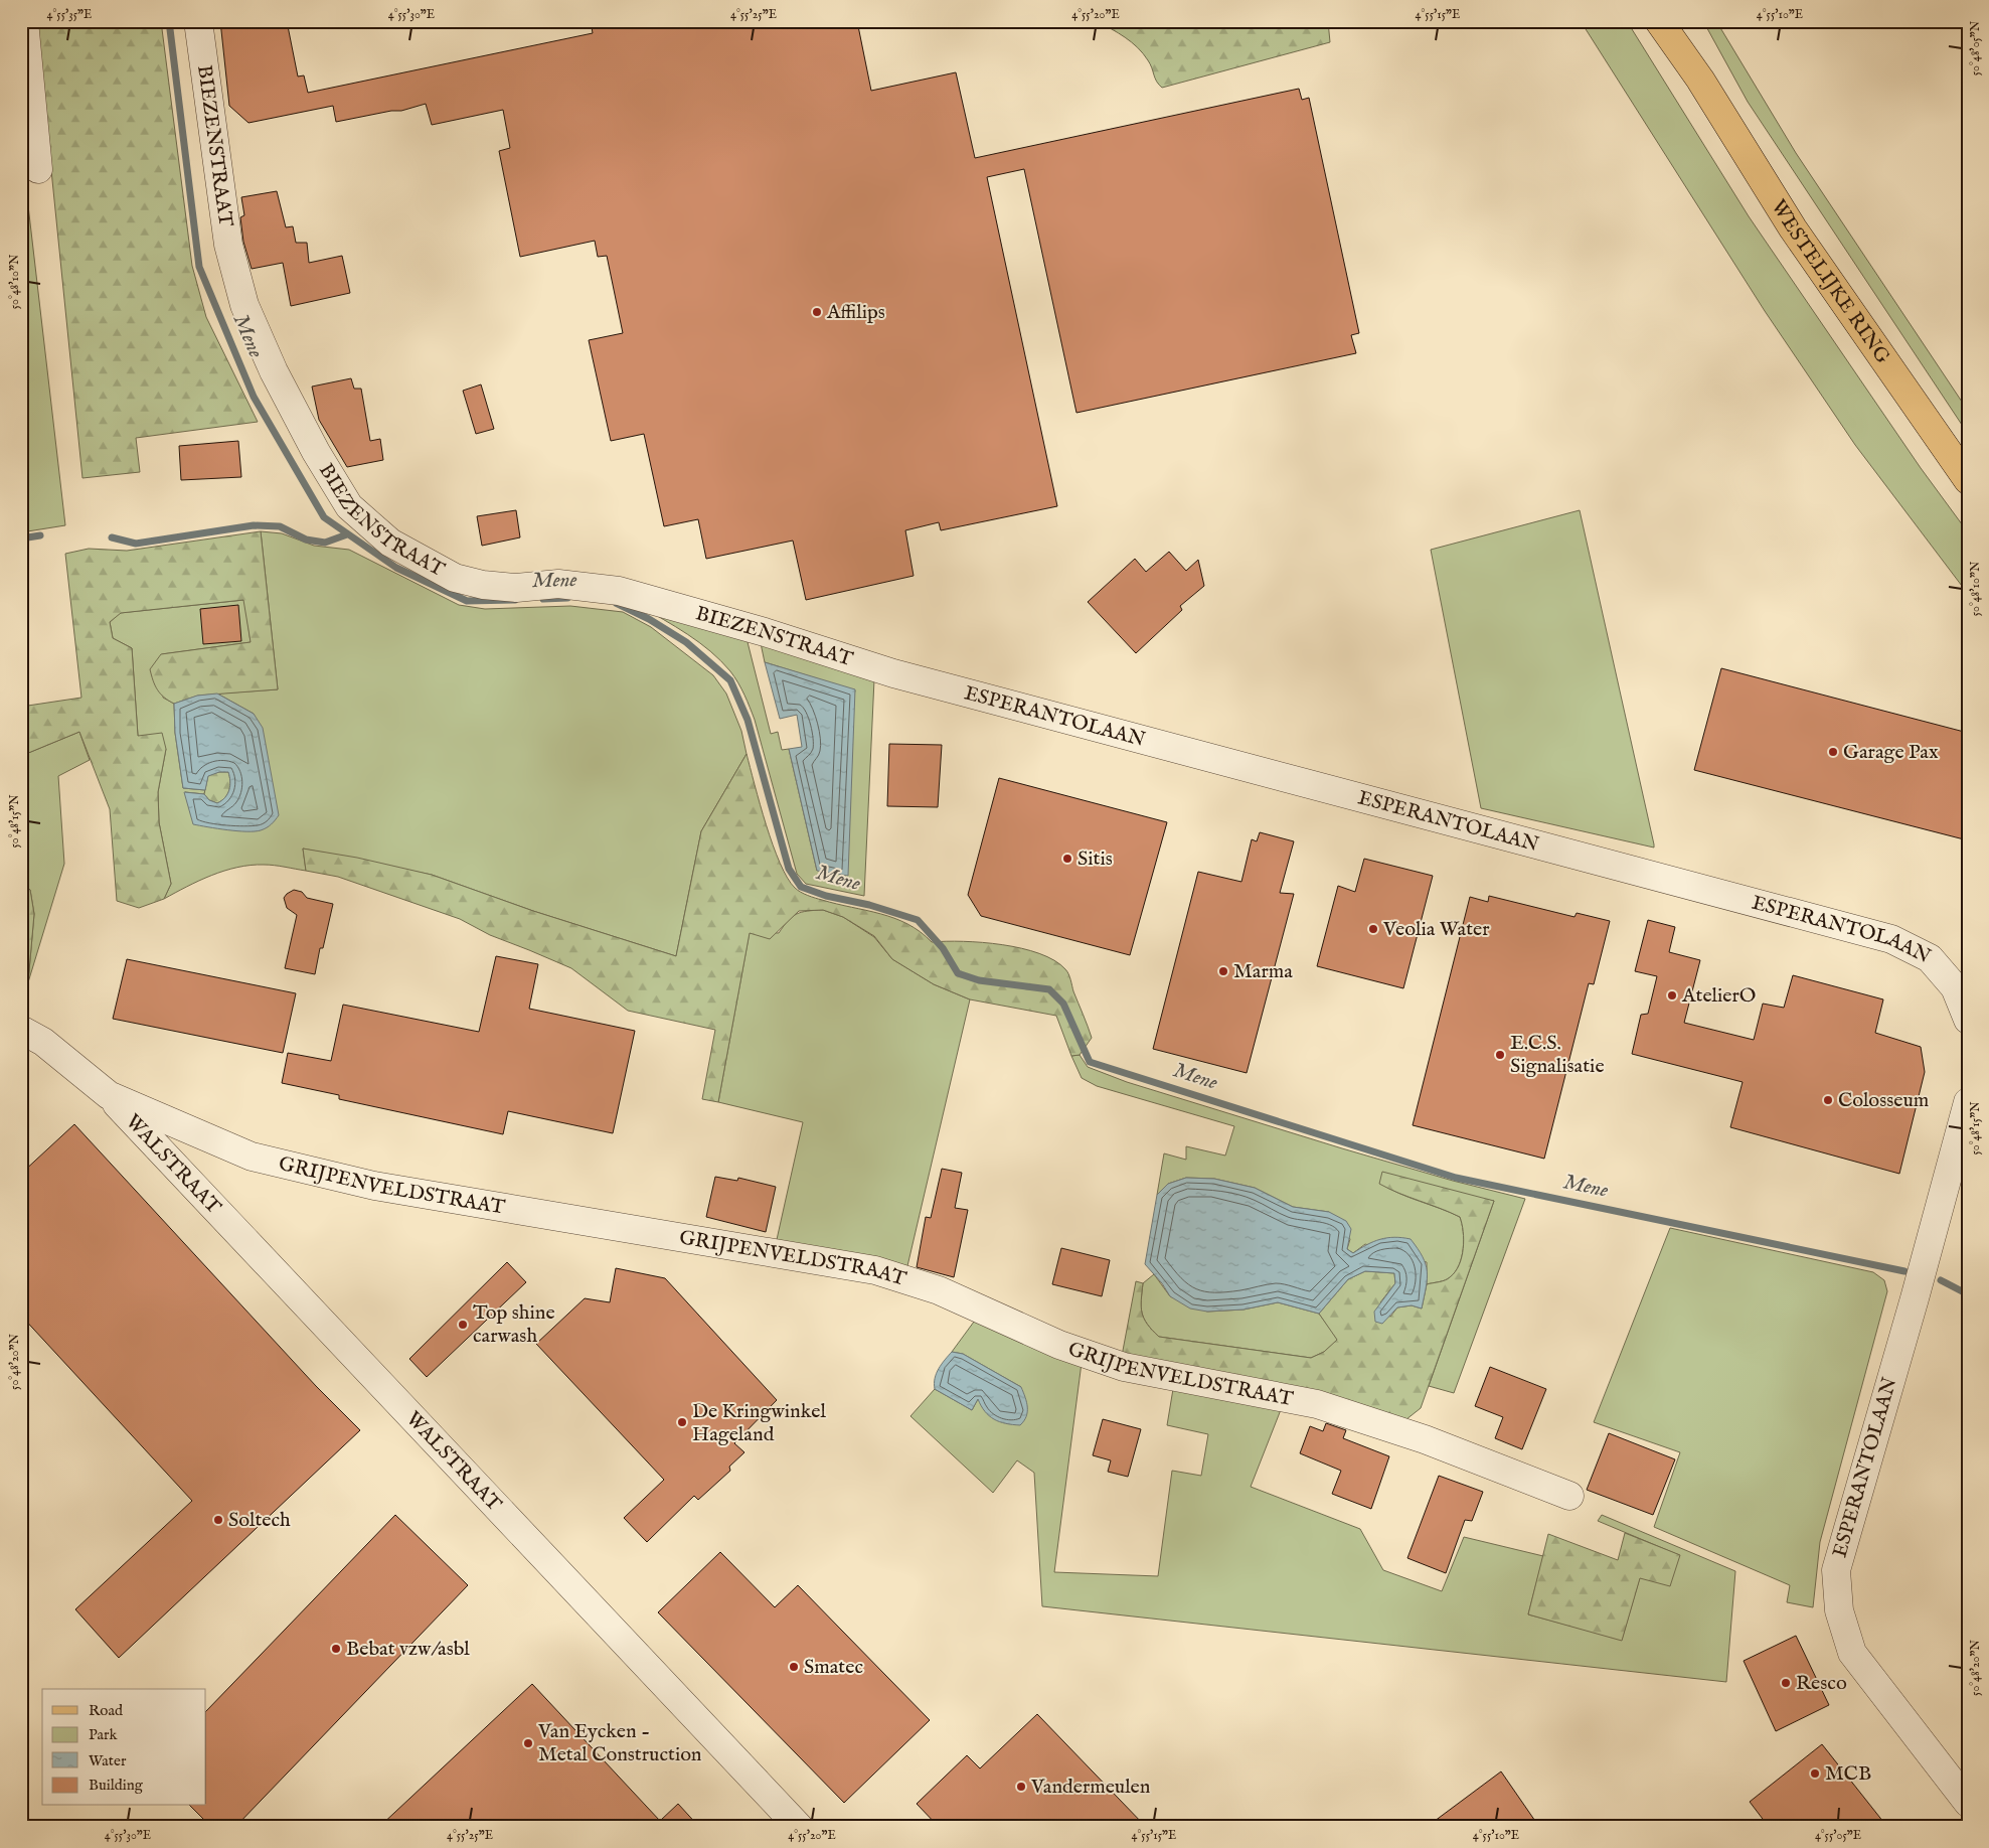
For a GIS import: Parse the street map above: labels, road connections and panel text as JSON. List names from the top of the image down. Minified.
{"streets":{"main road":["WESTELIJKE RING"],"street":["BIEZENSTRAAT","ESPERANTOLAAN","WALSTRAAT","GRIJPENVELDSTRAAT"]},"crossings":[["BIEZENSTRAAT","ESPERANTOLAAN"],["WALSTRAAT","GRIJPENVELDSTRAAT"]],"water":["Mene"],"places":["Affilips","Garage Pax","Sitis","Veolia Water","Marma","AtelierO","E.C.S. Signalisatie","Colosseum","Top shine carwash","De Kringwinkel Hageland","Soltech","Bebat vzw/asbl","Smatec","Resco","Van Eycken - Metal Construction","MCB","Vandermeulen"],"legend":["Road","Park","Water","Building"],"coordinates":["4°55'35\"E","4°55'30\"E","4°55'25\"E","4°55'20\"E","4°55'15\"E","4°55'10\"E","50°48'05\"N","50°48'10\"N","50°48'15\"N","50°48'20\"N","4°55'05\"E"]}
